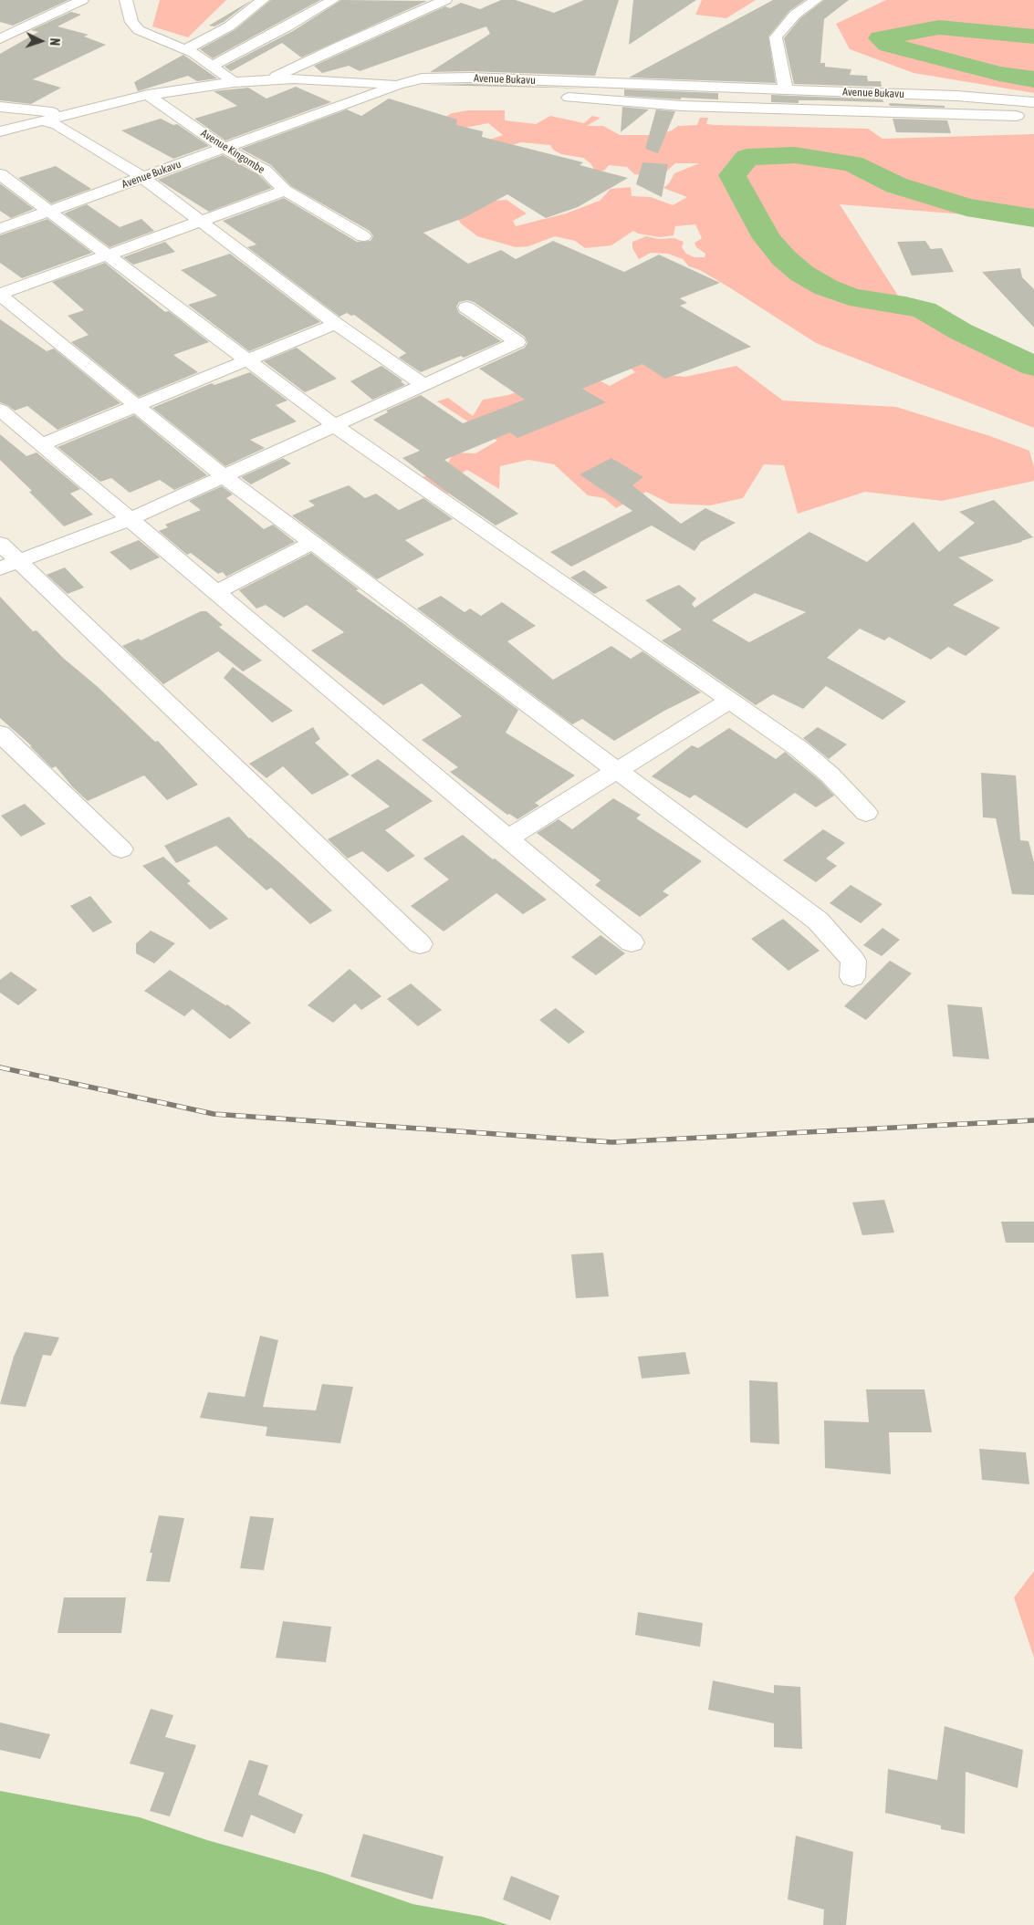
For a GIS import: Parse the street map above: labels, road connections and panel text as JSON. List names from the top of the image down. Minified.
{"streets":{"street":["Avenue Bukavu","Avenue Kingombe"]},"crossings":[["Avenue Bukavu","Avenue Kingombe"]],"north":"right"}
